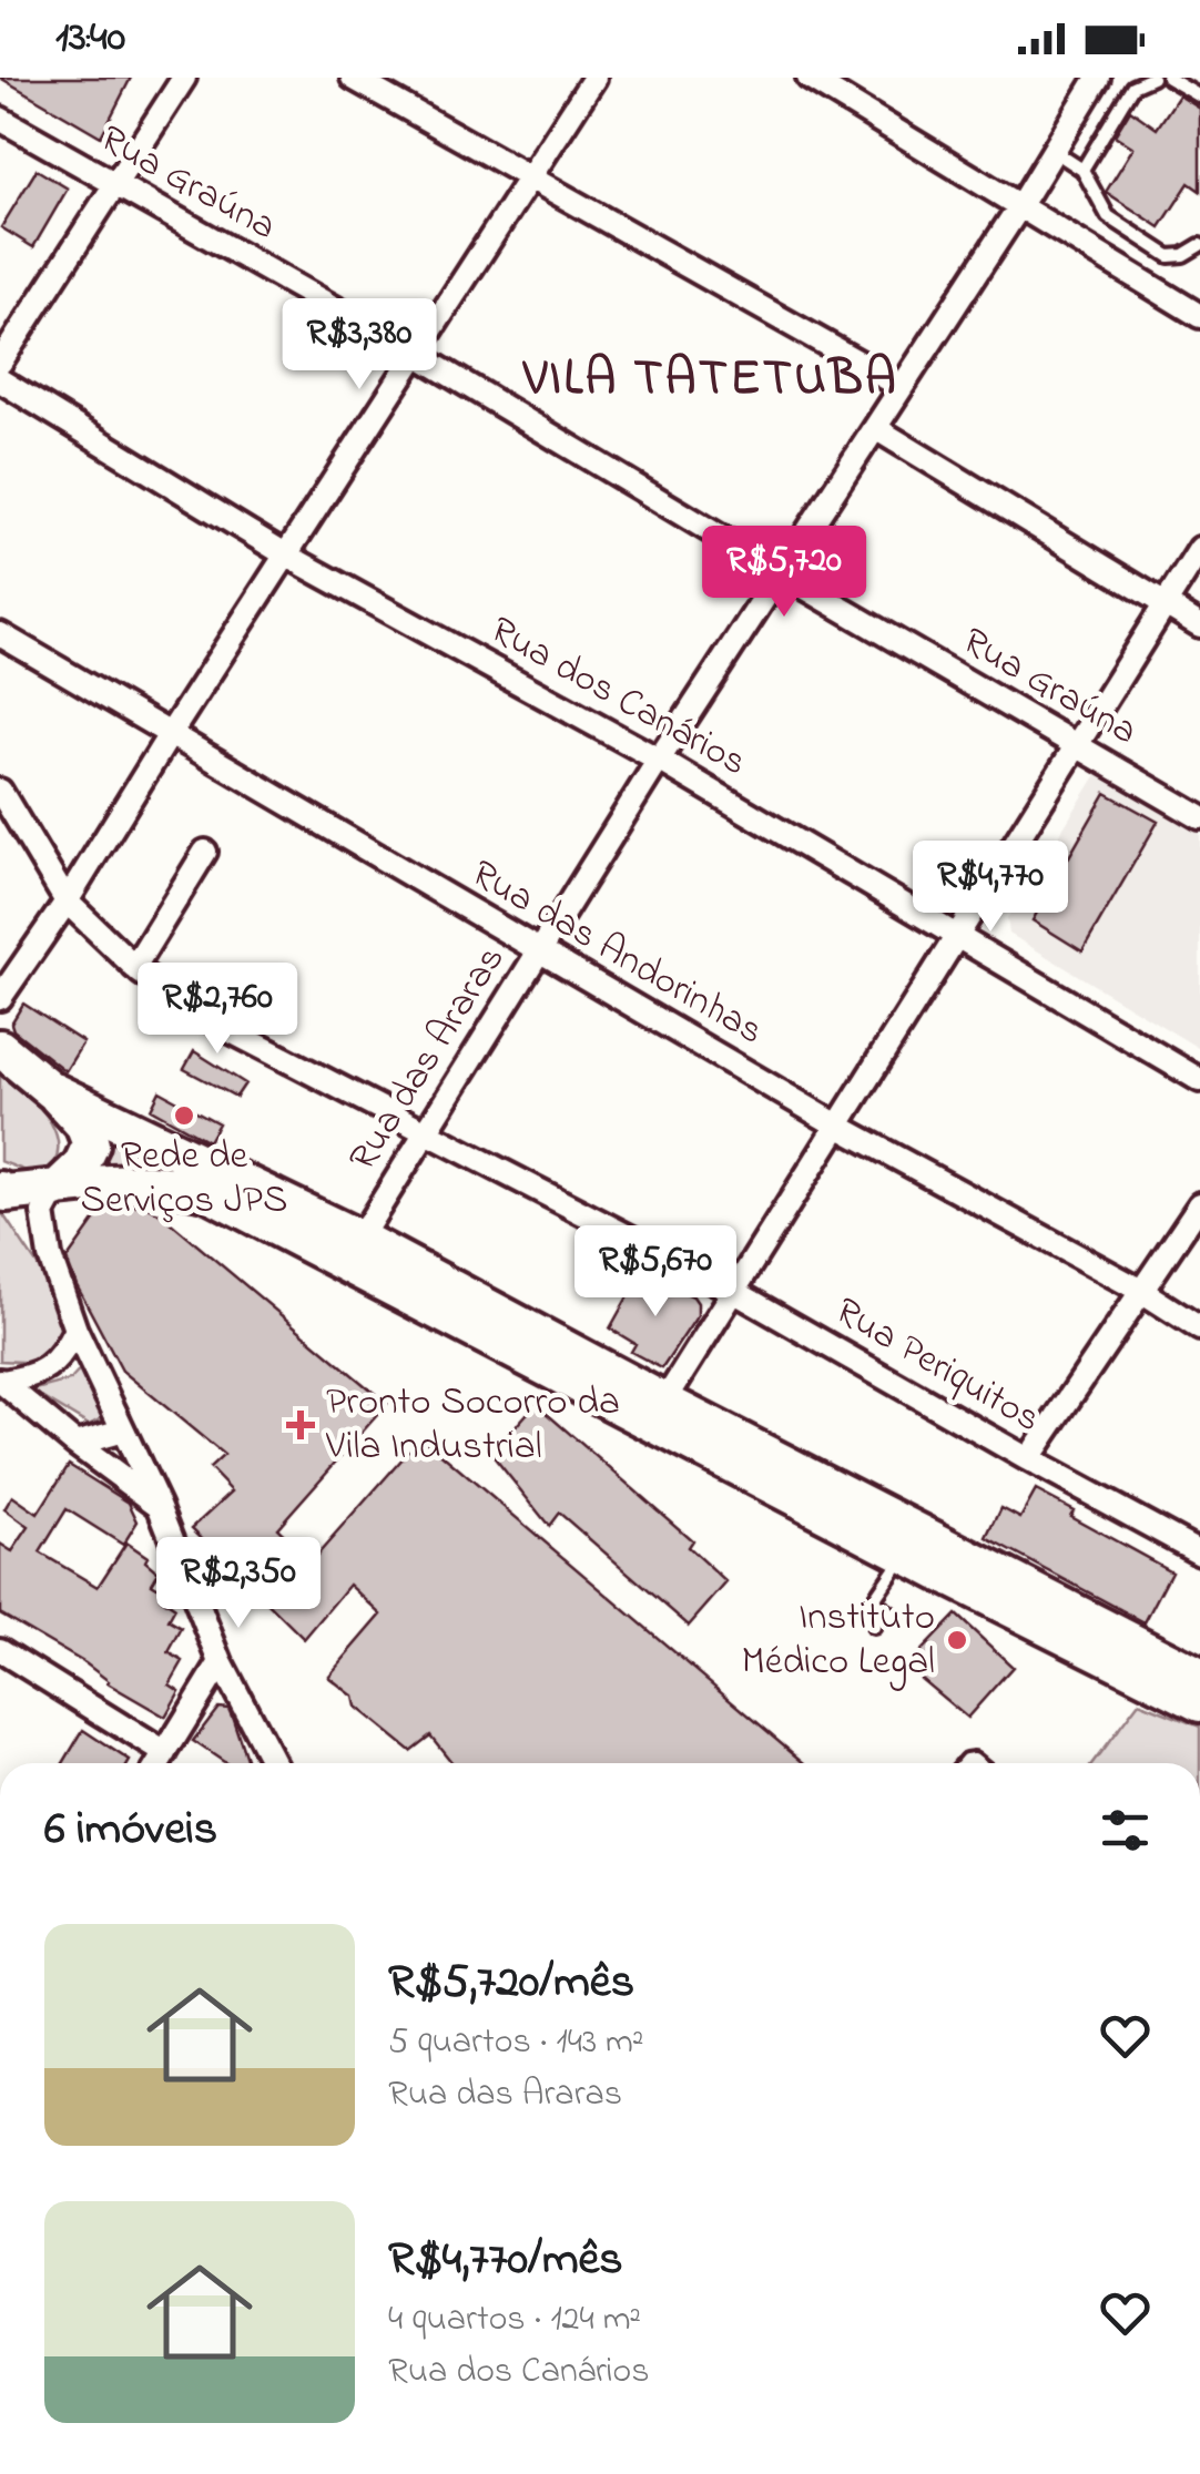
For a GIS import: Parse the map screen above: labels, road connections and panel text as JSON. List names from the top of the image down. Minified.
{"streets":{"street":["Rua Graúna","Rua dos Canários","Rua das Andorinhas","Rua das Araras","Rua Periquitos"]},"crossings":[["Rua Graúna","Rua das Araras"],["Rua dos Canários","Rua das Araras"],["Rua das Andorinhas","Rua das Araras"],["Rua das Araras","Rua Periquitos"]],"districts":["VILA TATETUBA"],"places":{"other":["Rede de Serviços JPS","Instituto Médico Legal"],"health":["Pronto Socorro da Vila Industrial"]},"page":{"status":"13:40","price":["R$3,380","R$5,720","R$4,770","R$2,760","R$5,670","R$2,350"],"heading":"6 imóveis","list":[{"name":"R$5,720/mês","note":"5 quartos · 143 m² · Rua das Araras"},{"name":"R$4,770/mês","note":"4 quartos · 124 m² · Rua dos Canários"}]}}
